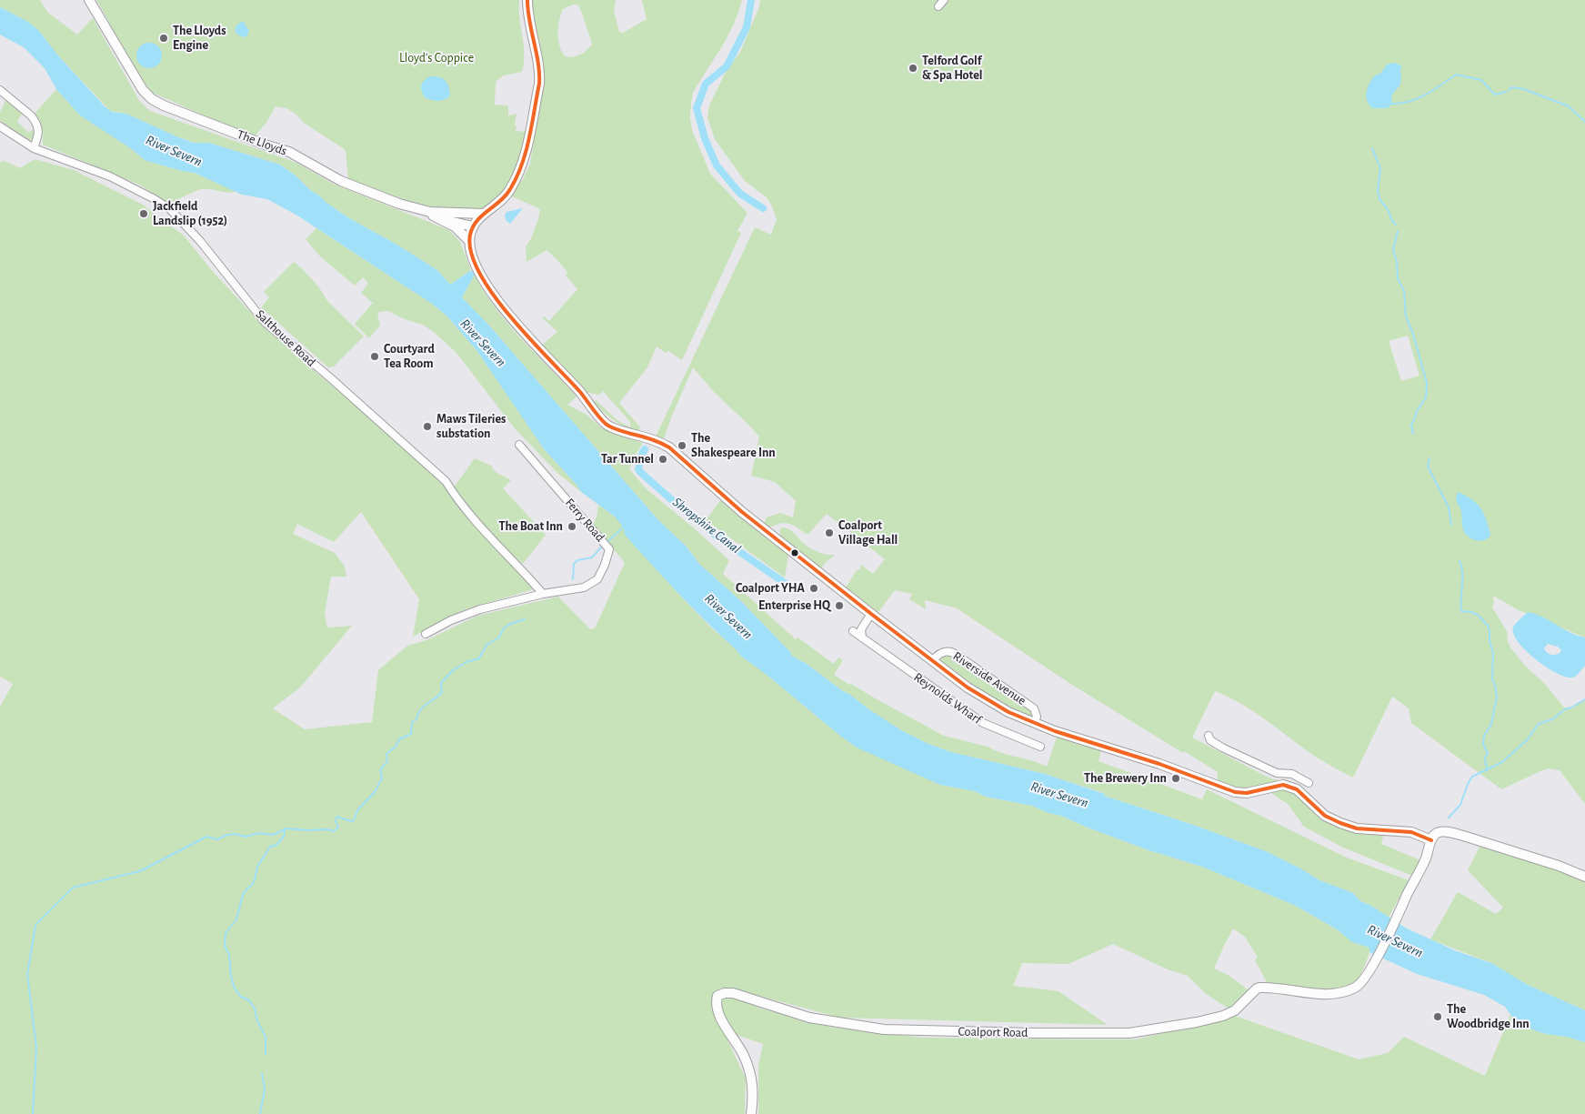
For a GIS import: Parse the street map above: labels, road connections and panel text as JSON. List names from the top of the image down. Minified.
{"streets":{"street":["The Lloyds","Salthouse Road","Ferry Road","Riverside Avenue","Reynolds Wharf","Coalport Road"]},"crossings":[["Salthouse Road","Ferry Road"]],"water":["River Severn","Shropshire Canal"],"parks":["Lloyd's Coppice"],"places":["The Lloyds Engine","Telford Golf & Spa Hotel","Jackfield Landslip (1952)","Courtyard Tea Room","Maws Tileries substation","The Shakespeare Inn","Tar Tunnel","The Boat Inn","Coalport Village Hall","Coalport YHA","Enterprise HQ","The Brewery Inn","The Woodbridge Inn"]}
